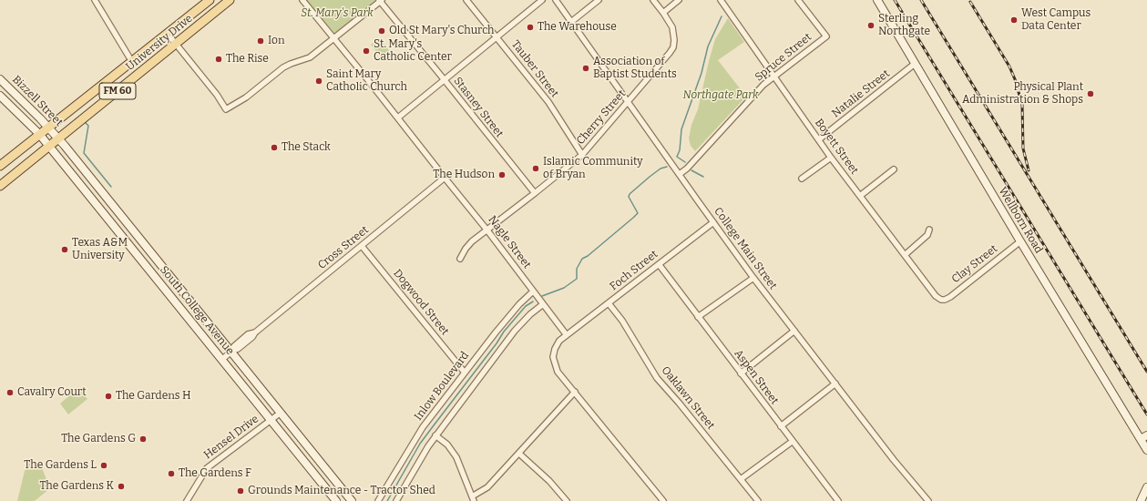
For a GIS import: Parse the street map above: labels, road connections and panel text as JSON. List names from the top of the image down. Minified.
{"streets":{"main road":["University Drive","FM 60","Bizzell Street","Wellborn Road","South College Avenue"],"street":["Spruce Street","Tauber Street","Natalie Street","Stasney Street","Cherry Street","Boyett Street","Nagle Street","Cross Street","College Main Street","Clay Street","Foch Street","Dogwood Street","Aspen Street","Inlow Boulevard","Oaklawn Street","Hensel Drive"]},"crossings":[["University Drive","Bizzell Street"],["University Drive","South College Avenue"],["Spruce Street","Boyett Street"],["Spruce Street","College Main Street"],["Tauber Street","Cherry Street"],["Natalie Street","Boyett Street"],["Natalie Street","Wellborn Road"],["Bizzell Street","South College Avenue"],["Stasney Street","Cherry Street"],["Cherry Street","Nagle Street"],["Cherry Street","College Main Street"],["Boyett Street","Clay Street"],["Wellborn Road","Clay Street"],["Nagle Street","Cross Street"],["Nagle Street","Foch Street"],["Nagle Street","Inlow Boulevard"],["Cross Street","Dogwood Street"],["Cross Street","South College Avenue"],["College Main Street","Foch Street"],["Foch Street","Aspen Street"],["Foch Street","Oaklawn Street"],["Dogwood Street","Inlow Boulevard"],["South College Avenue","Hensel Drive"]],"parks":["St. Mary's Park","Northgate Park"],"places":["West Campus Data Center","Sterling Northgate","The Warehouse","Old St Mary's Church","Ion","St. Mary's Catholic Center","The Rise","Association of Baptist Students","Saint Mary Catholic Church","Physical Plant Administration & Shops","The Stack","Islamic Community of Bryan","The Hudson","Texas A&M University","Cavalry Court","The Gardens H","The Gardens G","The Gardens L","The Gardens F","The Gardens K","Grounds Maintenance - Tractor Shed"]}
